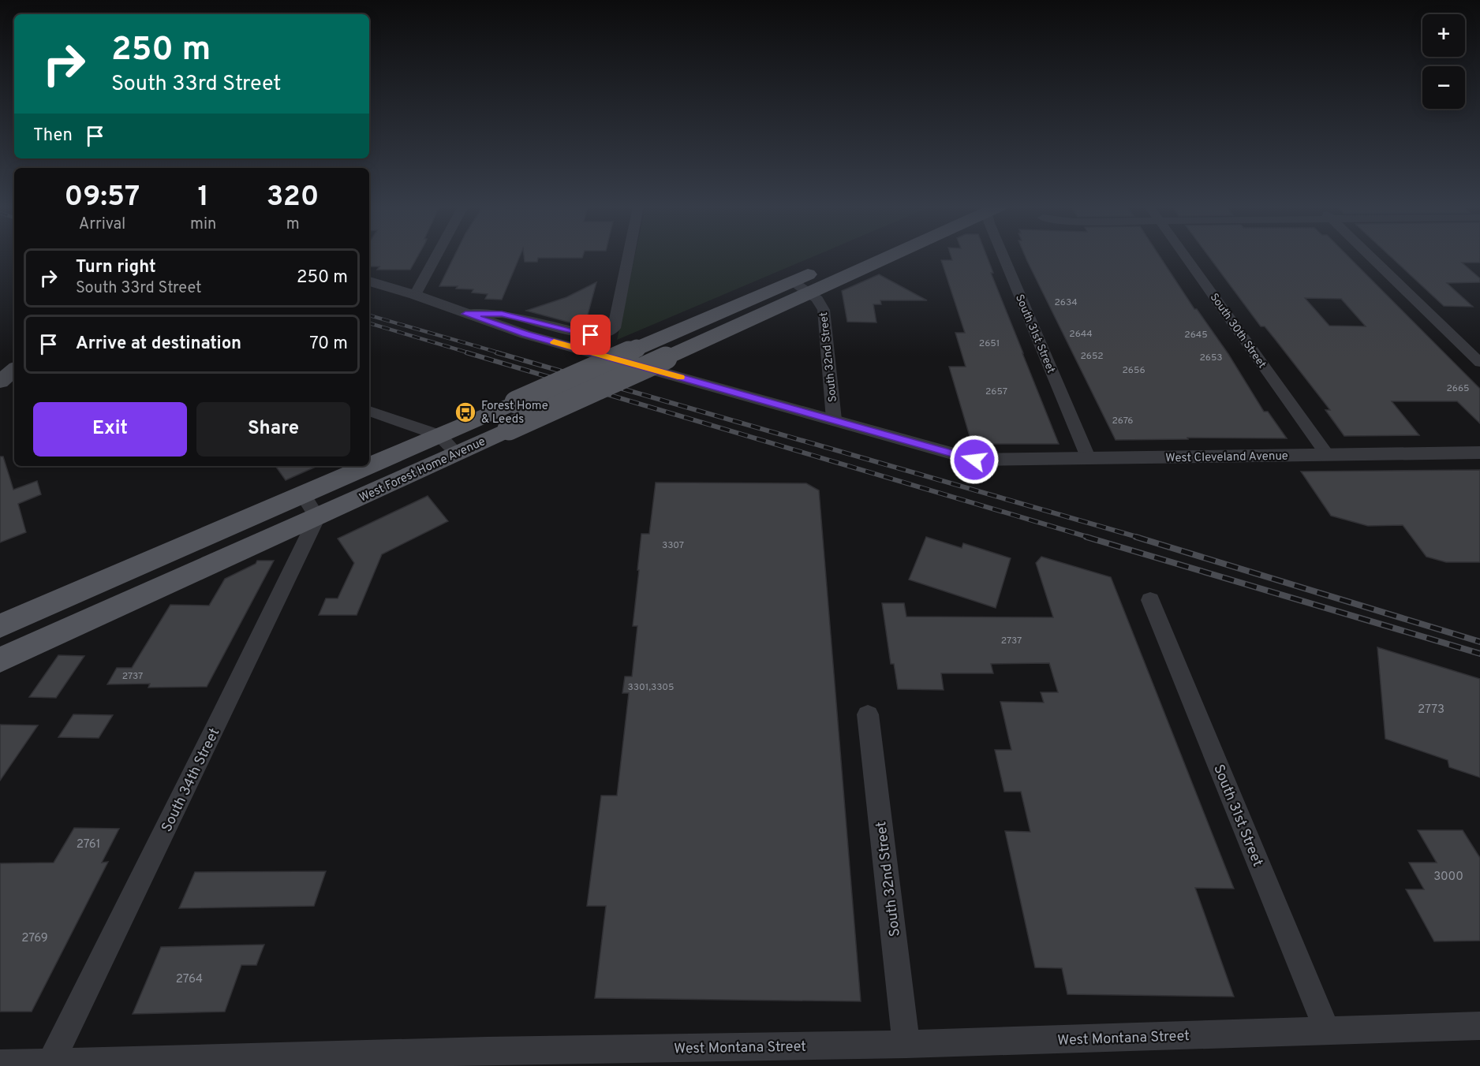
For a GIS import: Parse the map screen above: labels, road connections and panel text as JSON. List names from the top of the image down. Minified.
{"streets":{"main road":["West Forest Home Avenue"],"street":["South 30th Street","South 31st Street","South 32nd Street","West Cleveland Avenue","South 34th Street","West Montana Street"]},"crossings":[["South 30th Street","West Cleveland Avenue"],["South 31st Street","West Cleveland Avenue"],["South 31st Street","West Montana Street"],["South 32nd Street","West Cleveland Avenue"],["South 32nd Street","West Forest Home Avenue"],["South 32nd Street","West Montana Street"],["West Forest Home Avenue","South 34th Street"],["South 34th Street","West Montana Street"]],"places":{"bus stop":["Forest Home & Leeds"]},"house_numbers":["2634","2644","2645","2651","2652","2653","2656","2665","2657","2676","3307","2737","2737","3301,3305","2773","2761","3000","2769","2764"],"page":{"map_buttons":["+","−"],"turn":["250 m","South 33rd Street"],"then":"Then","eta":["09:57","Arrival","1","min","320","m"],"list":[{"name":"Turn right","note":"South 33rd Street","value":"250 m"},{"name":"Arrive at destination","value":"70 m"}],"buttons":["Exit","Share"]}}
